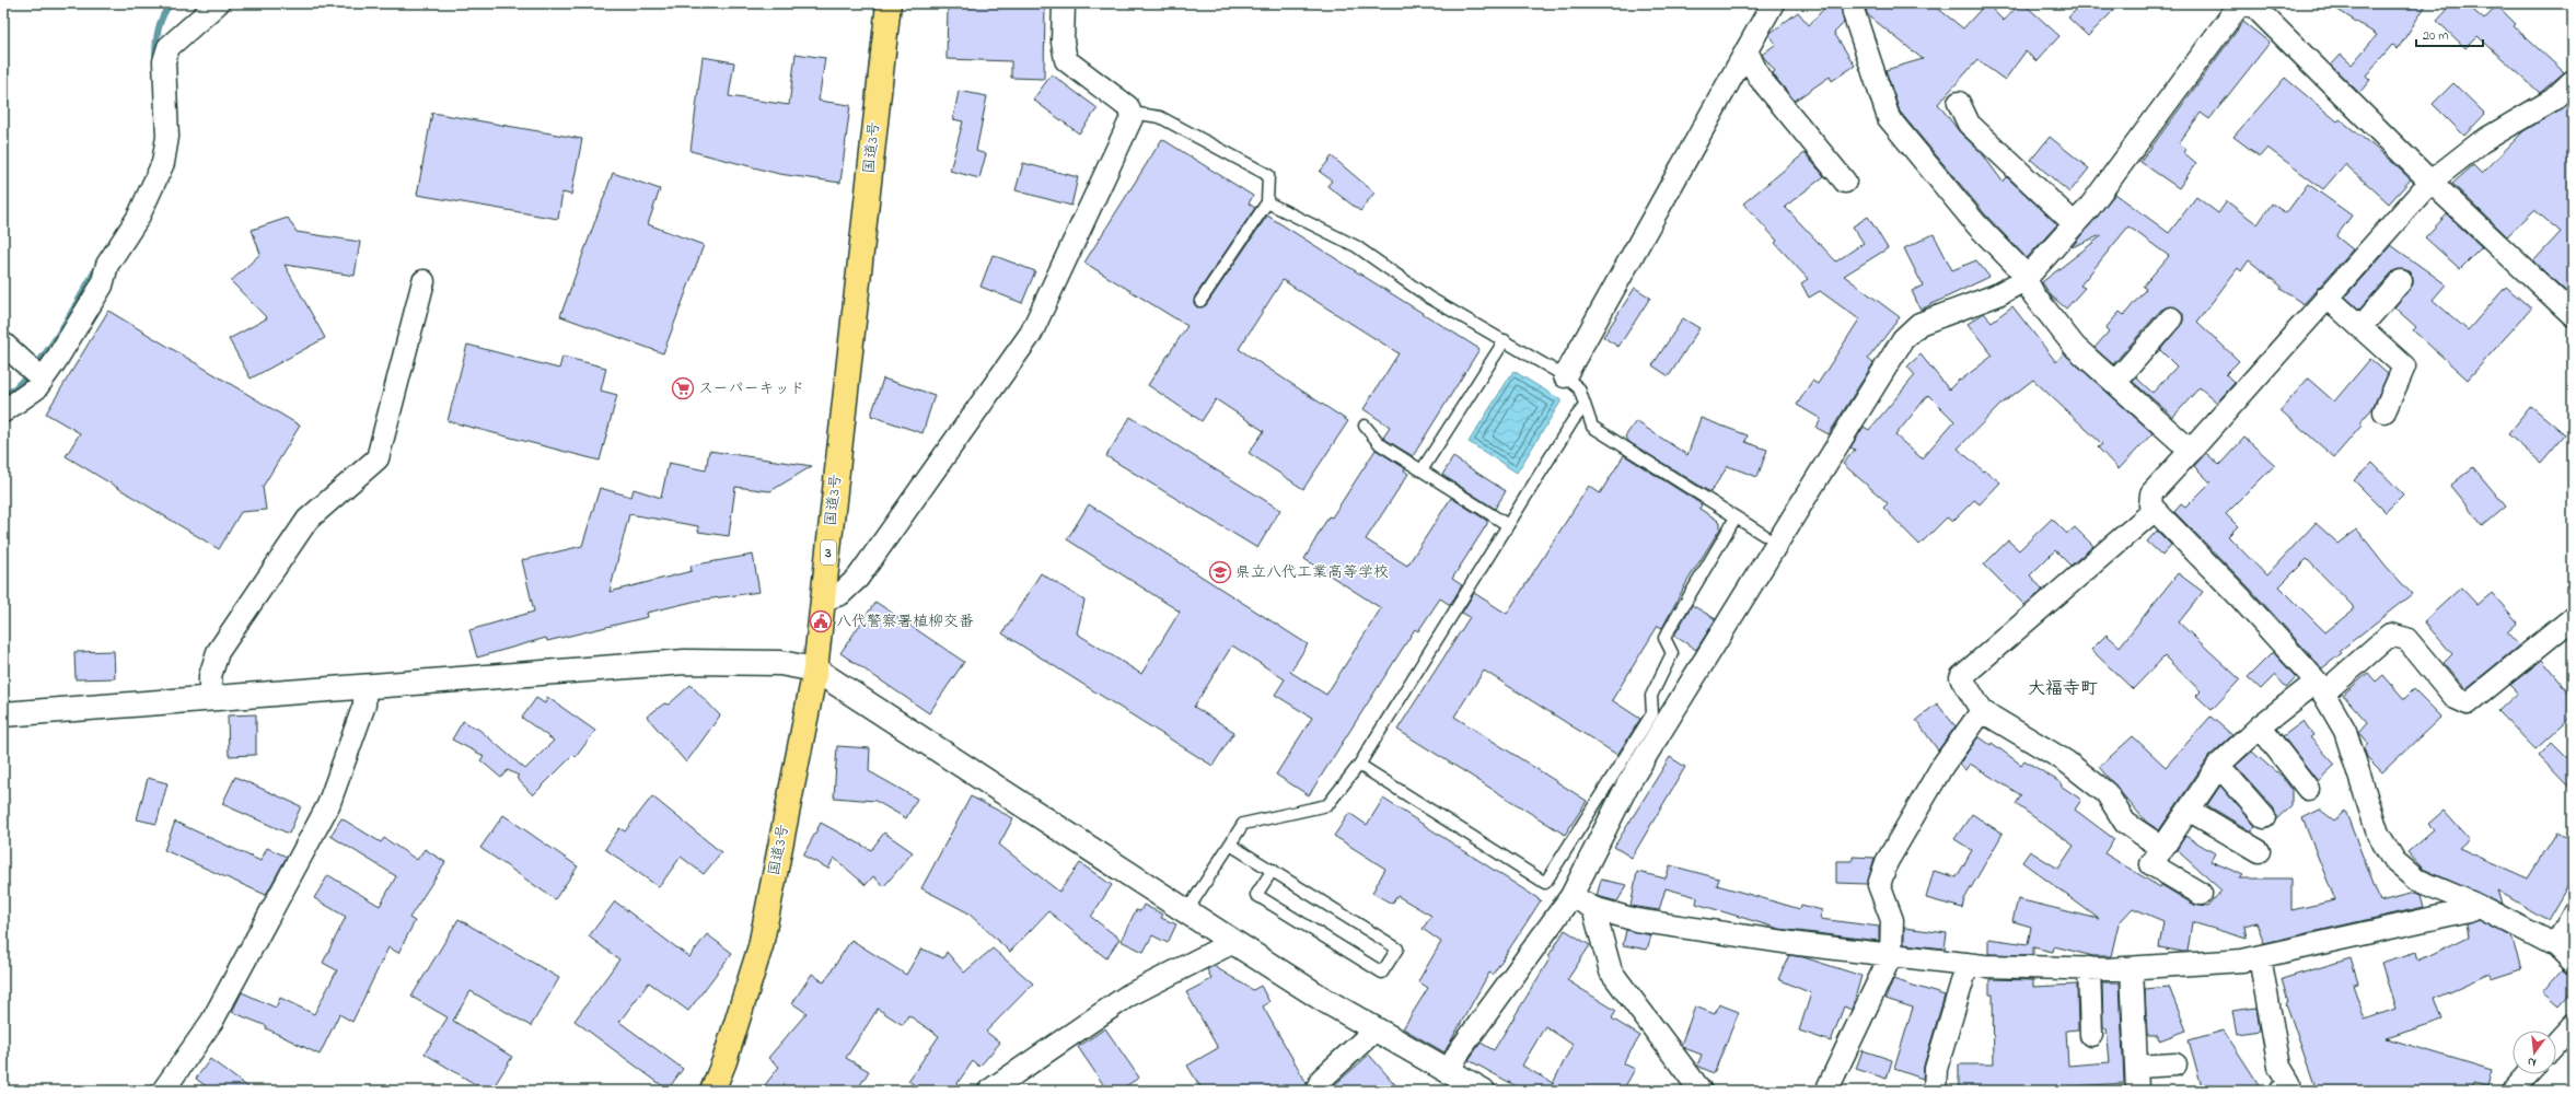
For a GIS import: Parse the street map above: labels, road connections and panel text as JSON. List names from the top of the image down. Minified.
{"streets":{"highway":["国道3号","3"]},"districts":["大福寺町"],"places":{"supermarket":["スーパーキッド"],"school or university":["県立八代工業高等学校"],"public building":["八代警察署植柳交番"]},"scale_bar":"20 m","north":"bottom"}
